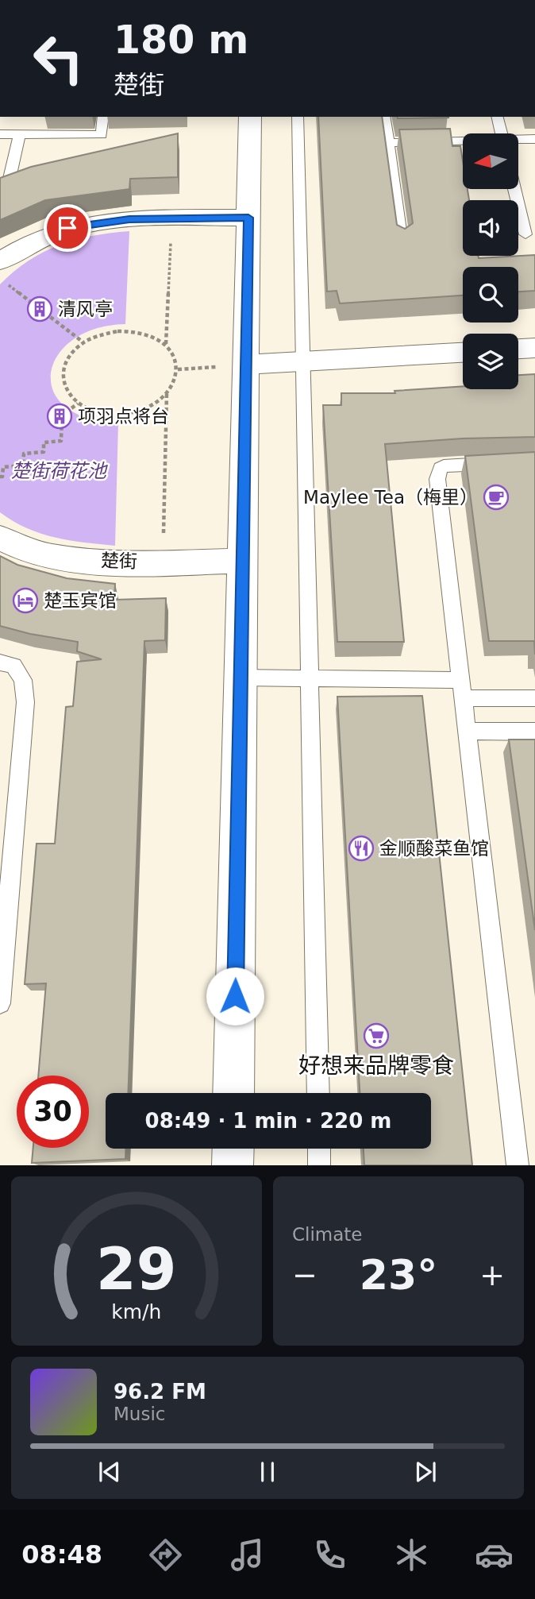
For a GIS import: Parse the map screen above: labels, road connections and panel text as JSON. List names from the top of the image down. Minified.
{"streets":{"street":["楚街"]},"water":["楚街荷花池"],"places":{"building":["清风亭","项羽点将台"],"cafe":["Maylee Tea（梅里）"],"hotel":["楚玉宾馆"],"restaurant":["金顺酸菜鱼馆"],"supermarket":["好想来品牌零食"]},"north":"left","page":{"turn":["180 m","楚街"],"limit":"30","trip":"08:49 · 1 min · 220 m","tile":"Climate","heat":["−","23°","+"],"song":["96.2 FM","Music"],"tabs":"08:48","gauge":["29","km/h"]}}
